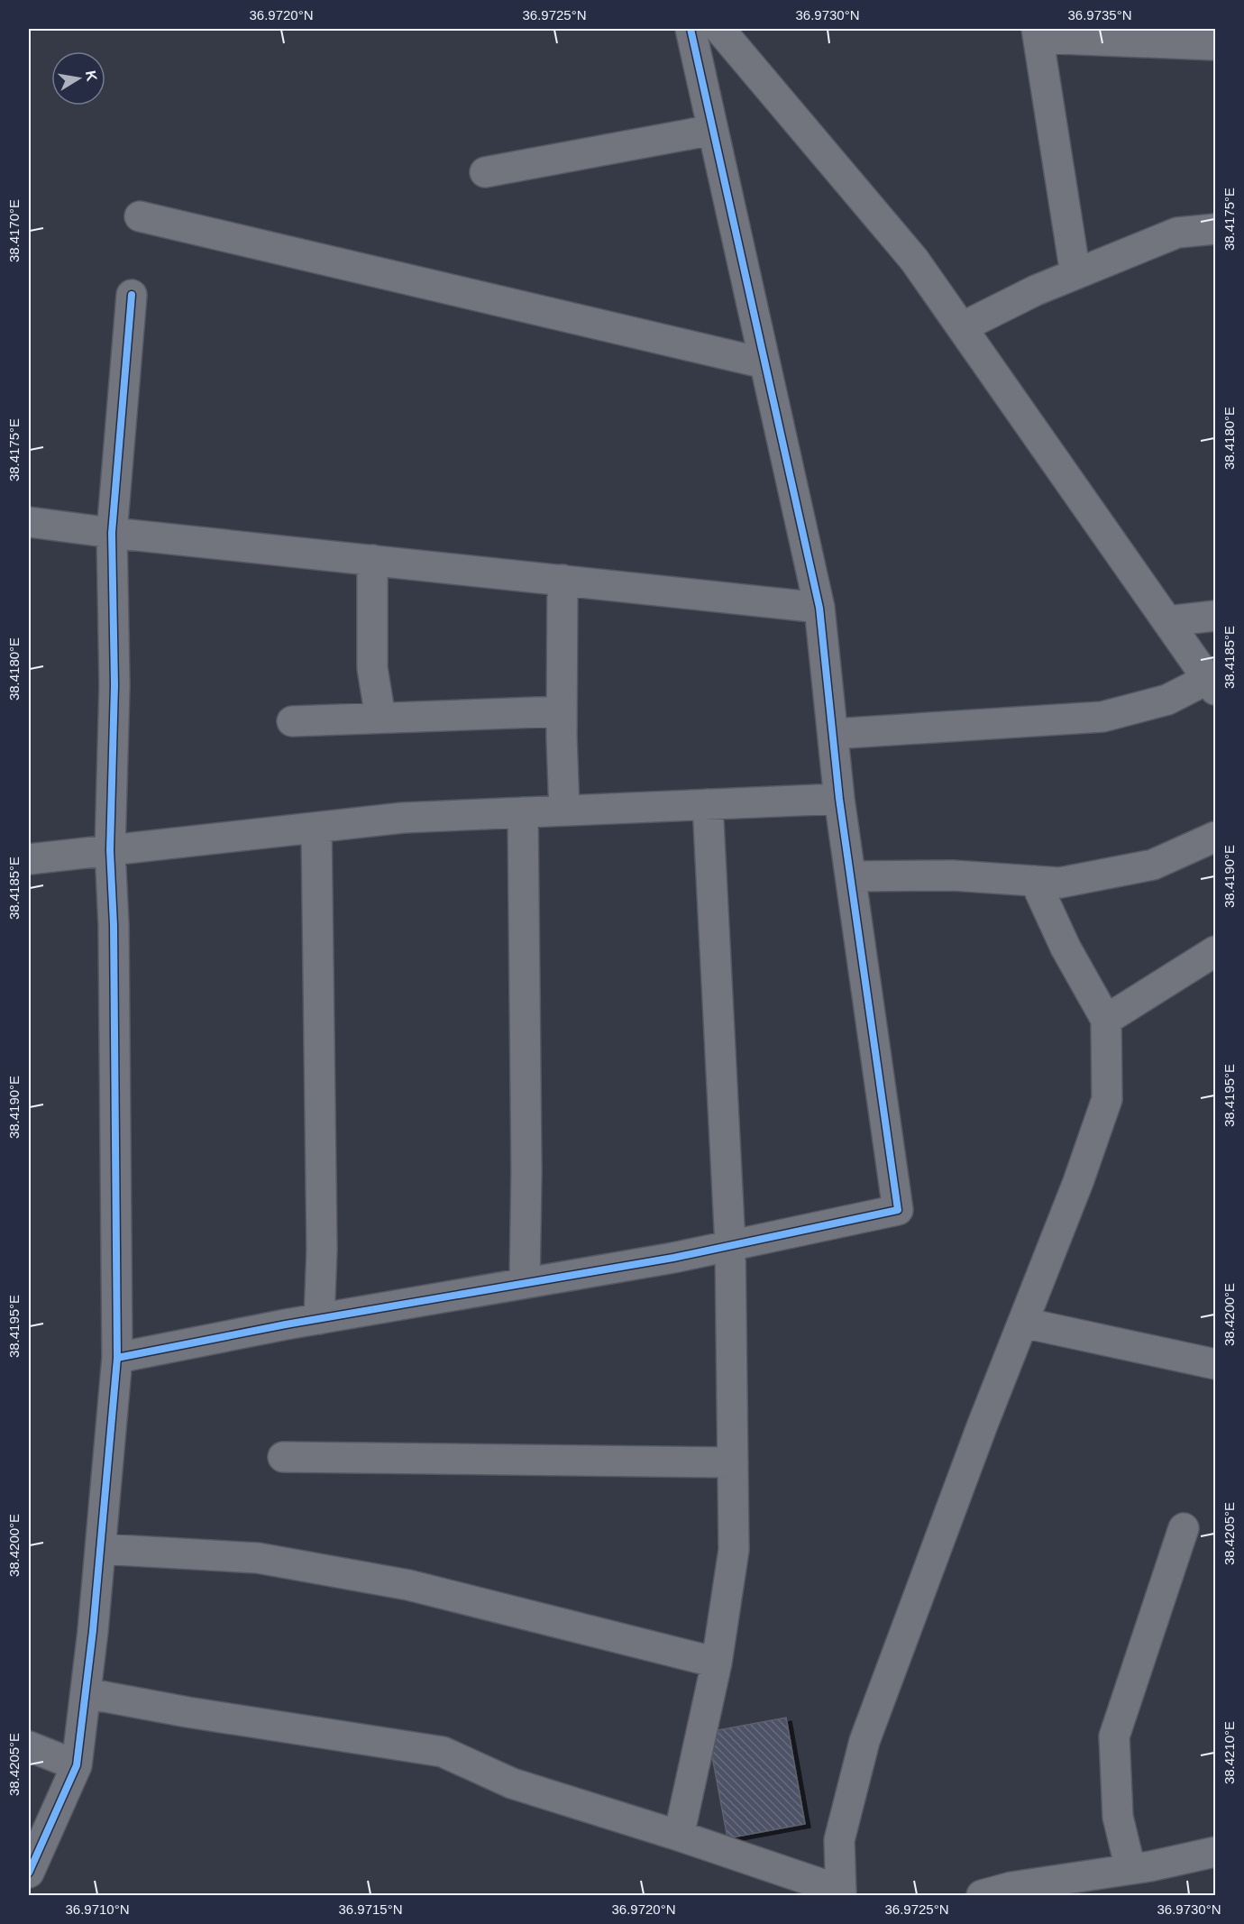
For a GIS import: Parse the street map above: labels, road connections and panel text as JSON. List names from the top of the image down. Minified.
{"north":"right","coordinates":["36.9720°N","36.9725°N","36.9730°N","36.9735°N","38.4175°E","38.4170°E","38.4180°E","38.4185°E","38.4190°E","38.4195°E","38.4200°E","38.4205°E","38.4210°E","36.9710°N","36.9715°N"]}
